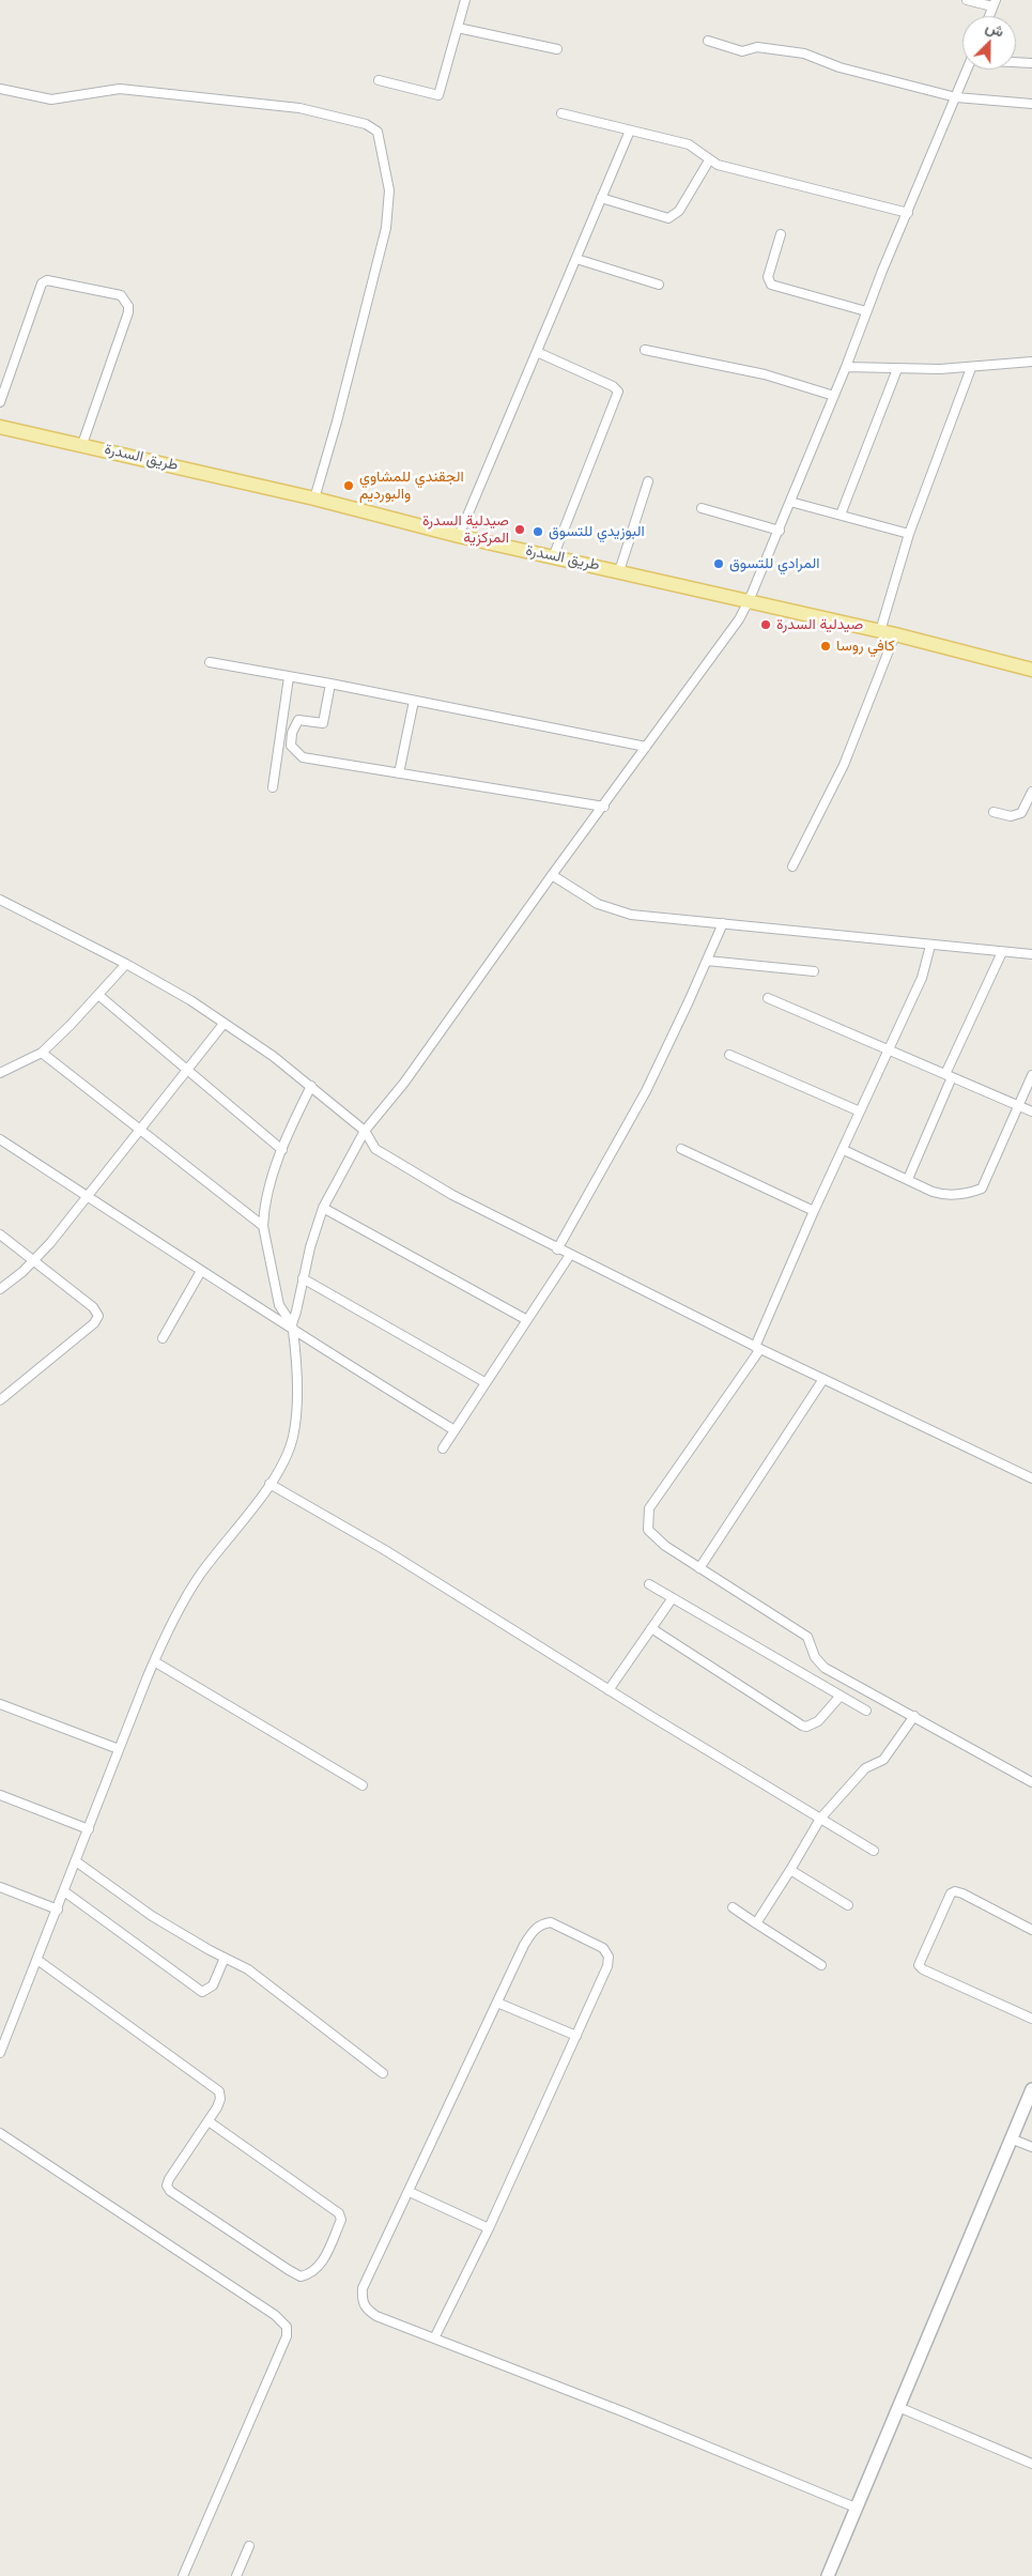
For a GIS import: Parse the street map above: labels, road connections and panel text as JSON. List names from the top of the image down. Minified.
{"streets":{"main road":["طريق السدرة"]},"places":["الجقندي للمشاوي والبورديم","صيدلية السدرة المركزية","البوزيدي للتسوق","المرادي للتسوق","صيدلية السدرة","كافي روسا"],"north":"top right"}
